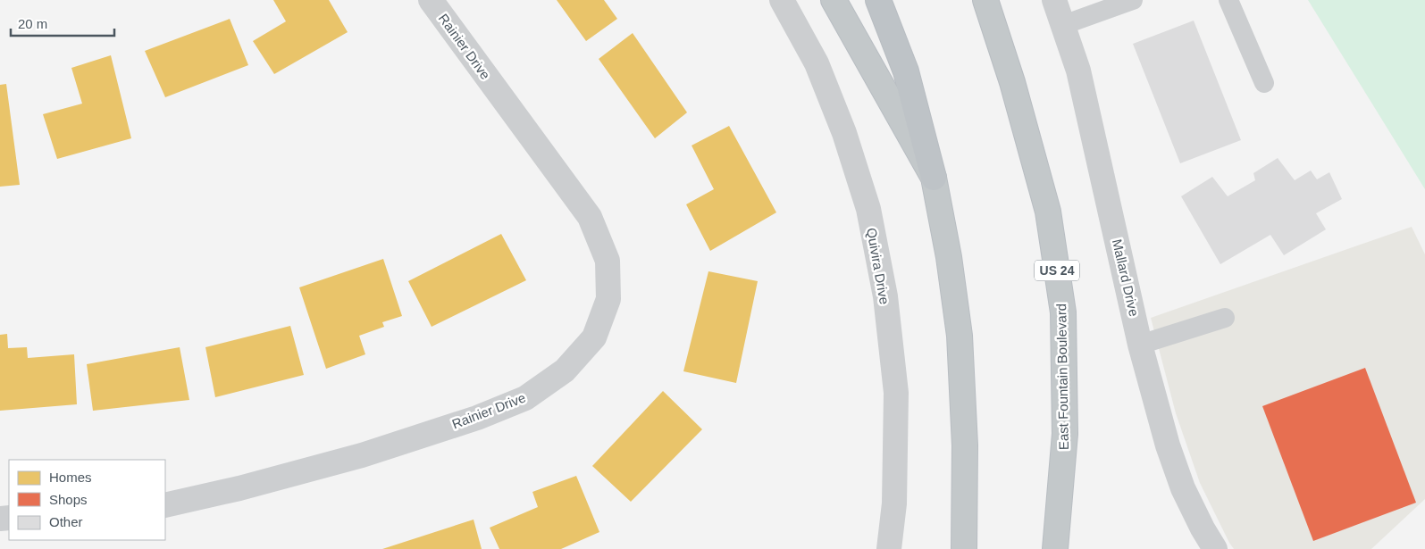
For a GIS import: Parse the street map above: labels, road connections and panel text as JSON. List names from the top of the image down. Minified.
{"streets":{"highway":["US 24","East Fountain Boulevard"],"street":["Rainier Drive","Quivira Drive","Mallard Drive"]},"legend":["Homes","Shops","Other"],"scale_bar":"20 m"}
